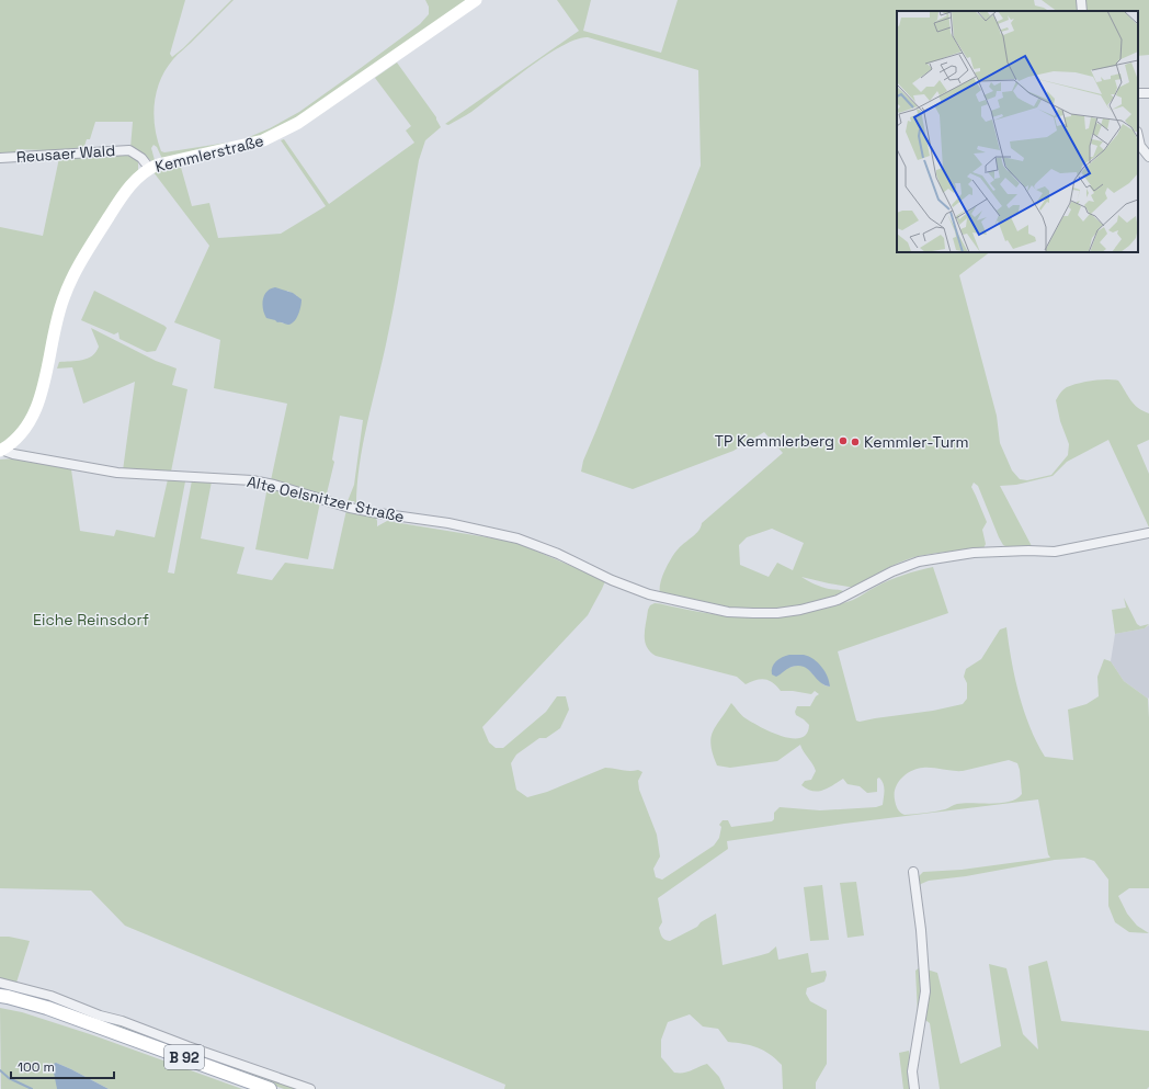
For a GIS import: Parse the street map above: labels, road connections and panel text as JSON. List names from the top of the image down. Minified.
{"streets":{"main road":["B 92"],"street":["Reusaer Wald","Kemmlerstraße","Alte Oelsnitzer Straße"]},"crossings":[["Reusaer Wald","Kemmlerstraße"],["Kemmlerstraße","Alte Oelsnitzer Straße"]],"parks":["Eiche Reinsdorf"],"places":["TP Kemmlerberg","Kemmler-Turm"],"scale_bar":"100 m"}
